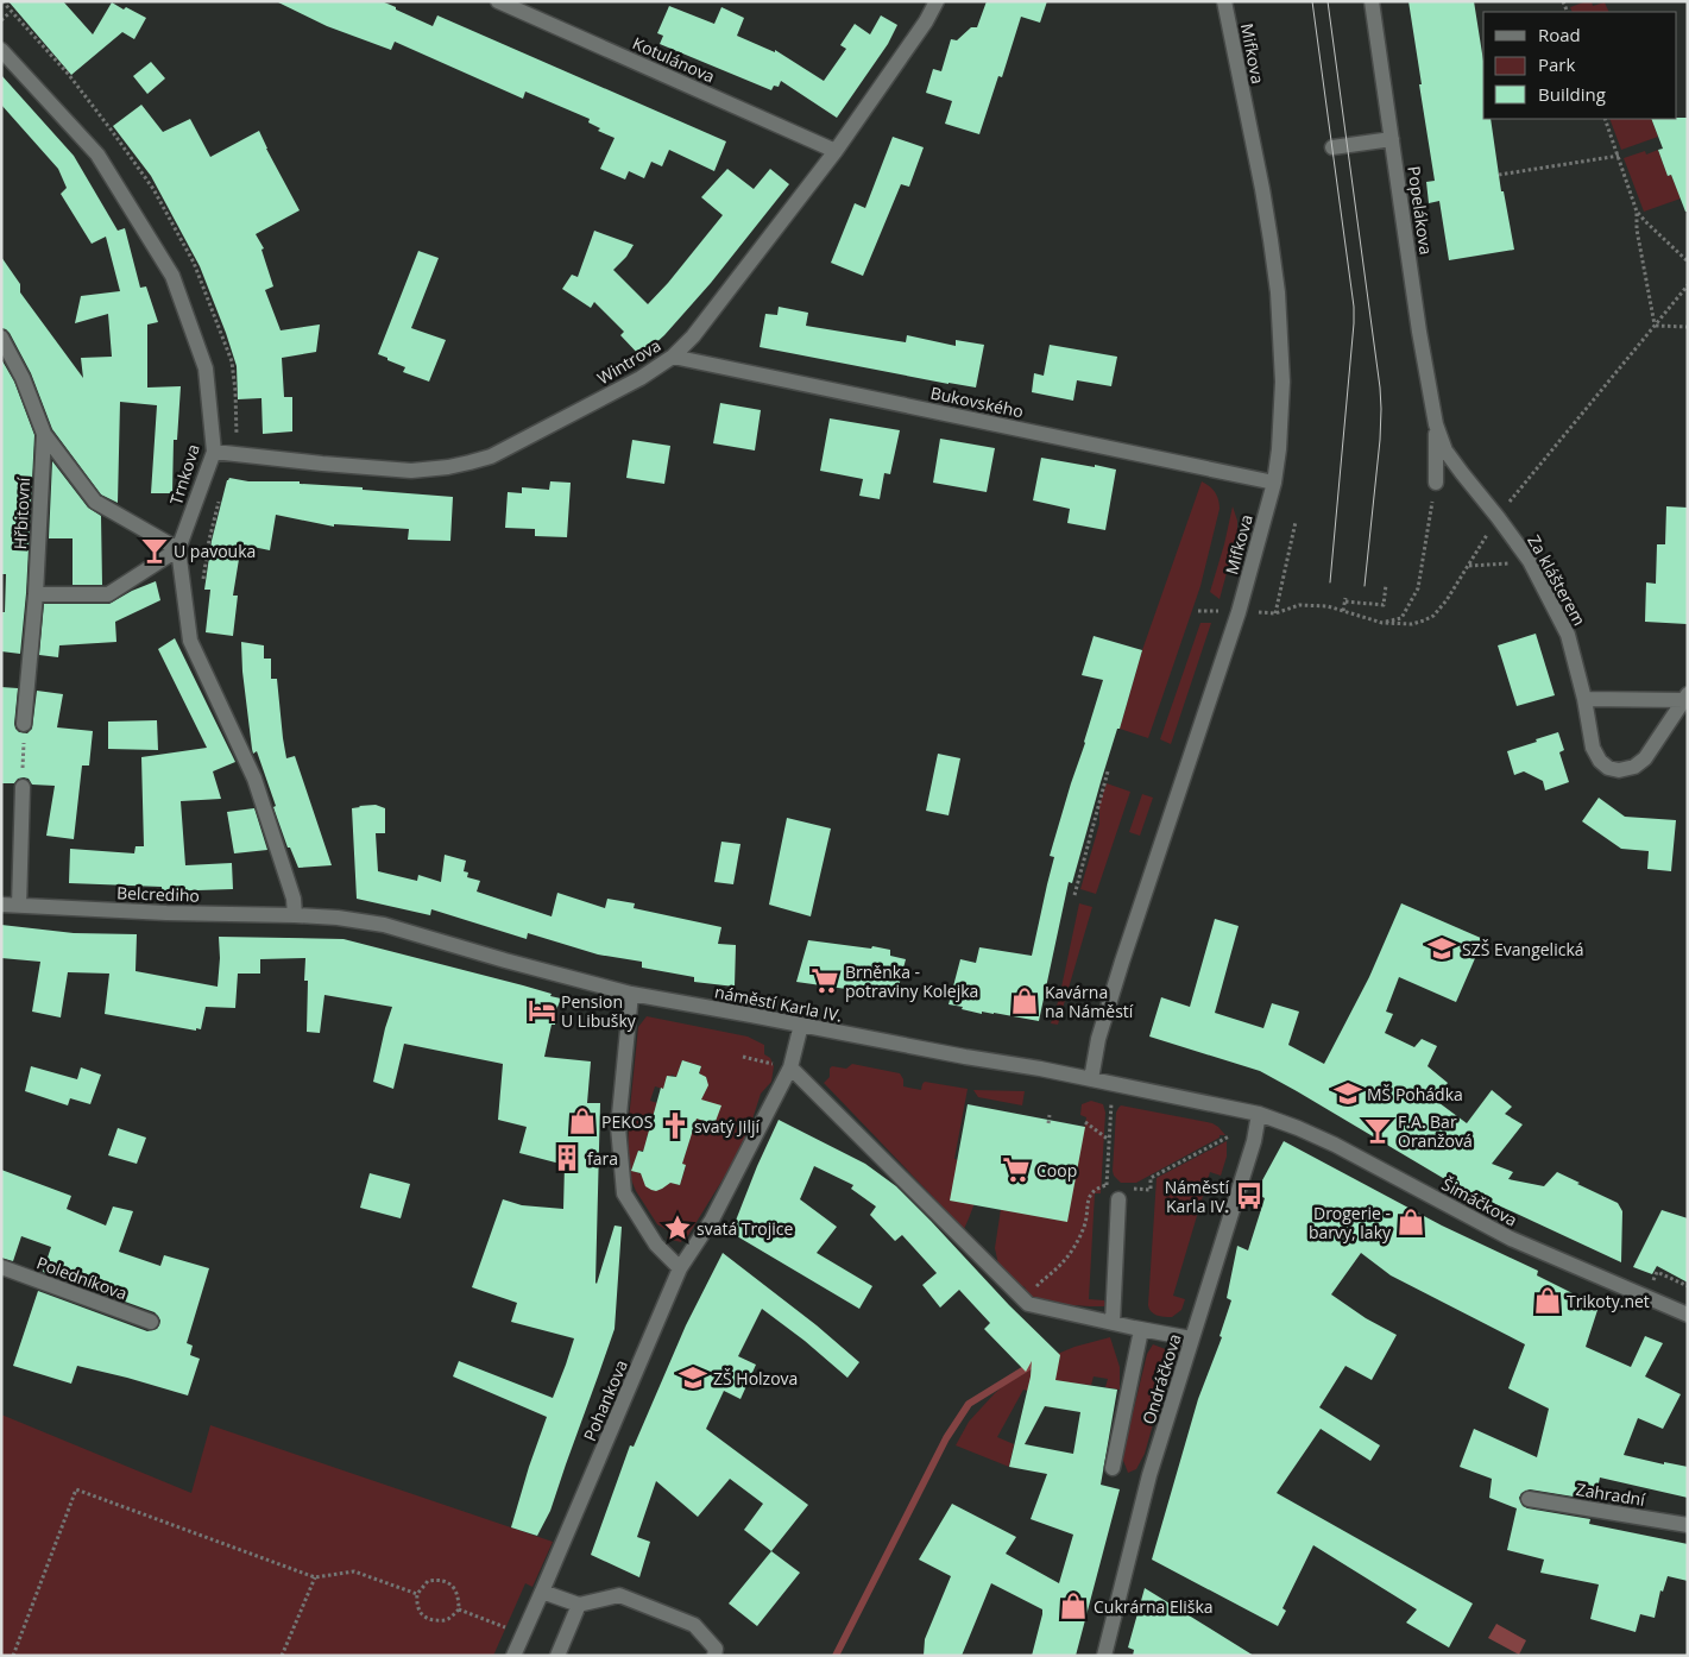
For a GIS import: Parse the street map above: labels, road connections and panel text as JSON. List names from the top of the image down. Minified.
{"streets":{"street":["Mifkova","Kotulánova","Popelákova","Wintrova","Bukovského","Trnkova","Hřbitovní","Za klášterem","Belcrediho","náměstí Karla IV.","Šimáčkova","Poledníkova","Ondráčkova","Pohankova","Zahradní"]},"crossings":[["Mifkova","Bukovského"],["Mifkova","náměstí Karla IV."],["Kotulánova","Wintrova"],["Popelákova","Za klášterem"],["Wintrova","Bukovského"],["Wintrova","Trnkova"],["Trnkova","Hřbitovní"],["Trnkova","Belcrediho"],["Trnkova","náměstí Karla IV."],["Belcrediho","náměstí Karla IV."],["náměstí Karla IV.","Šimáčkova"],["náměstí Karla IV.","Ondráčkova"],["náměstí Karla IV.","Pohankova"],["Šimáčkova","Ondráčkova"]],"places":{"bar":["U pavouka","F.A. Bar Oranžová"],"school or university":["SZŠ Evangelická","MŠ Pohádka","ZŠ Holzova"],"supermarket":["Brněnka - potraviny Kolejka","Coop"],"shop":["Kavárna na Náměstí","PEKOS","Drogerie - barvy, laky","Trikoty.net","Cukrárna Eliška"],"hotel":["Pension U Libušky"],"church":["svatý Jiljí"],"building":["fara"],"bus stop":["Náměstí Karla IV."],"place":["svatá Trojice"]},"legend":["Road","Park","Building"]}
